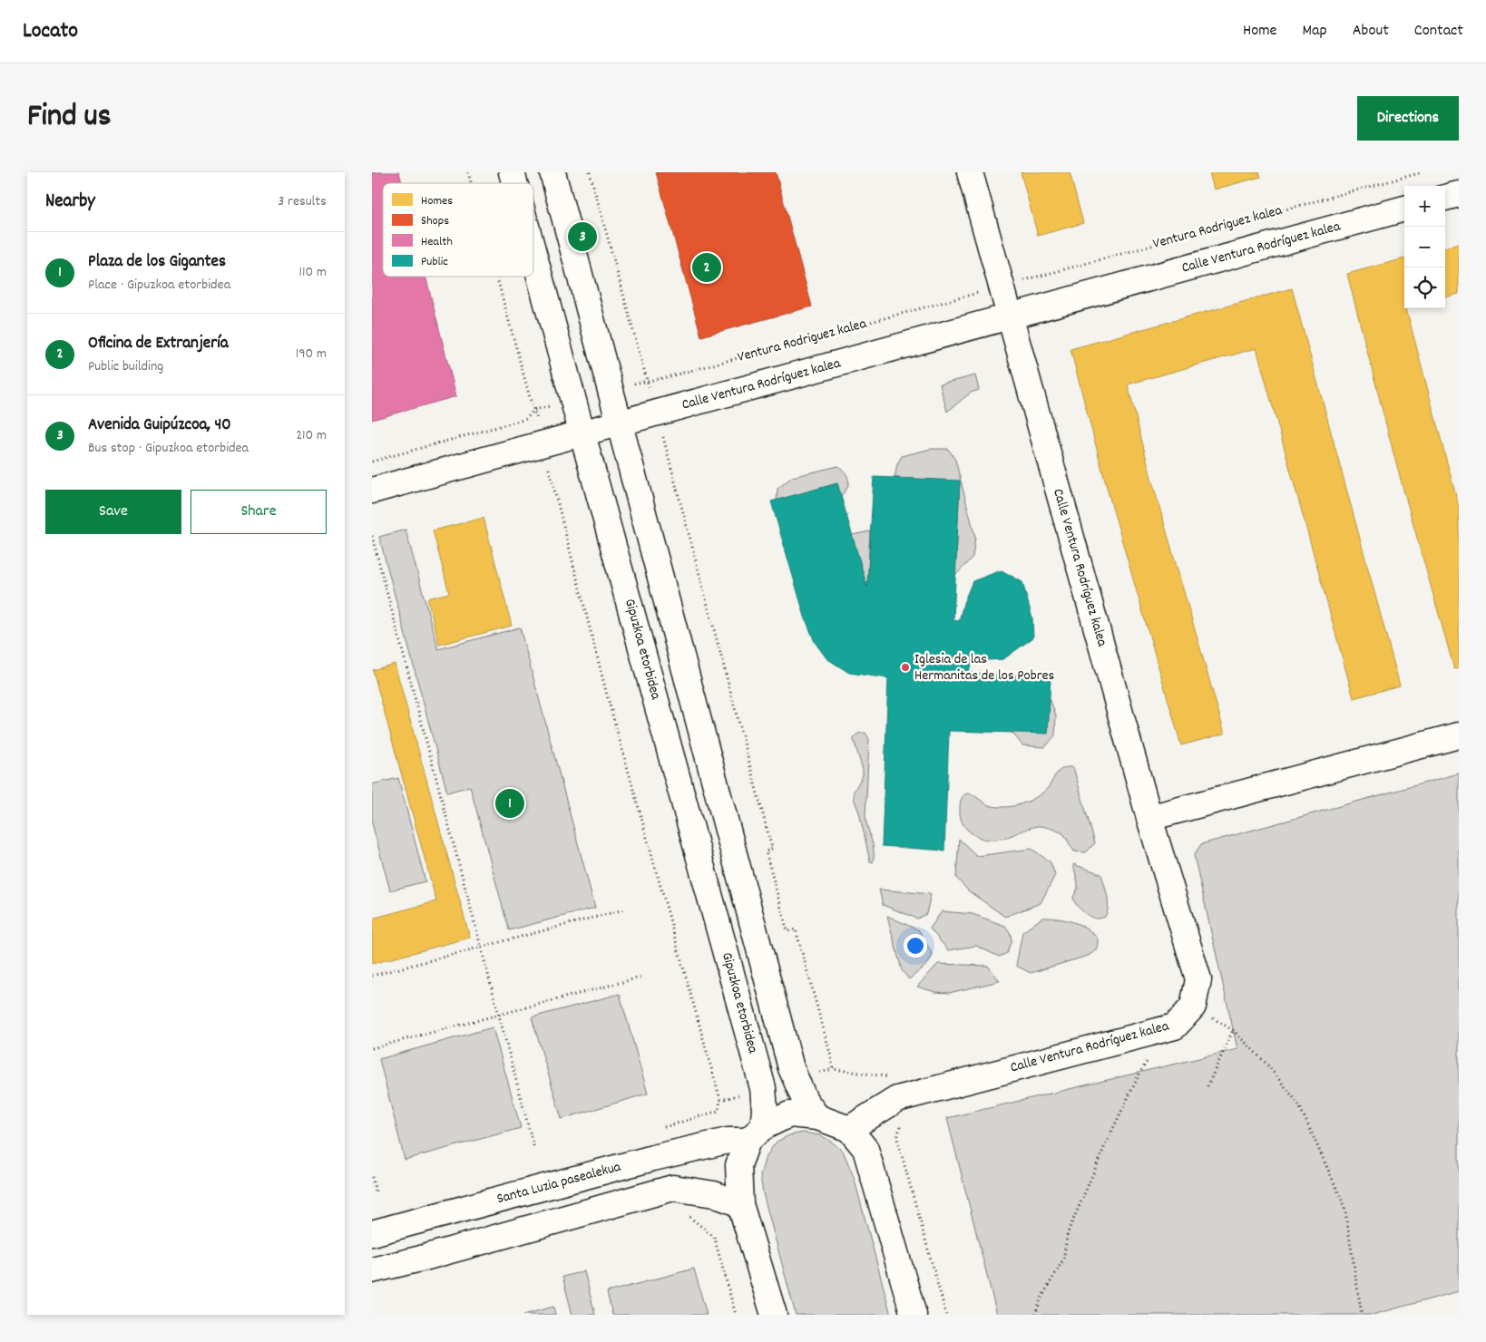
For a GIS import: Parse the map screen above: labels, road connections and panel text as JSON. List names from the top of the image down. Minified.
{"streets":{"street":["Calle Ventura Rodríguez kalea","Gipuzkoa etorbidea","Santa Luzia pasealekua"],"path":["Ventura Rodriguez kalea"]},"crossings":[["Calle Ventura Rodríguez kalea","Gipuzkoa etorbidea"],["Gipuzkoa etorbidea","Santa Luzia pasealekua"]],"places":["Iglesia de las Hermanitas de los Pobres"],"legend":["Homes","Shops","Health","Public"],"page":{"header":"Locato","nav":["Home","Map","About","Contact"],"title":"Find us","buttons":["Directions",["Save","Share"]],"heading":["Nearby","3 results"],"map_buttons":["+","−"],"pins":["3","2","1"],"list":[{"mark":"1","name":"Plaza de los Gigantes","note":"Place · Gipuzkoa etorbidea","value":"110 m"},{"mark":"2","name":"Oficina de Extranjería","note":"Public building","value":"190 m"},{"mark":"3","name":"Avenida Guipúzcoa, 40","note":"Bus stop · Gipuzkoa etorbidea","value":"210 m"}]}}
